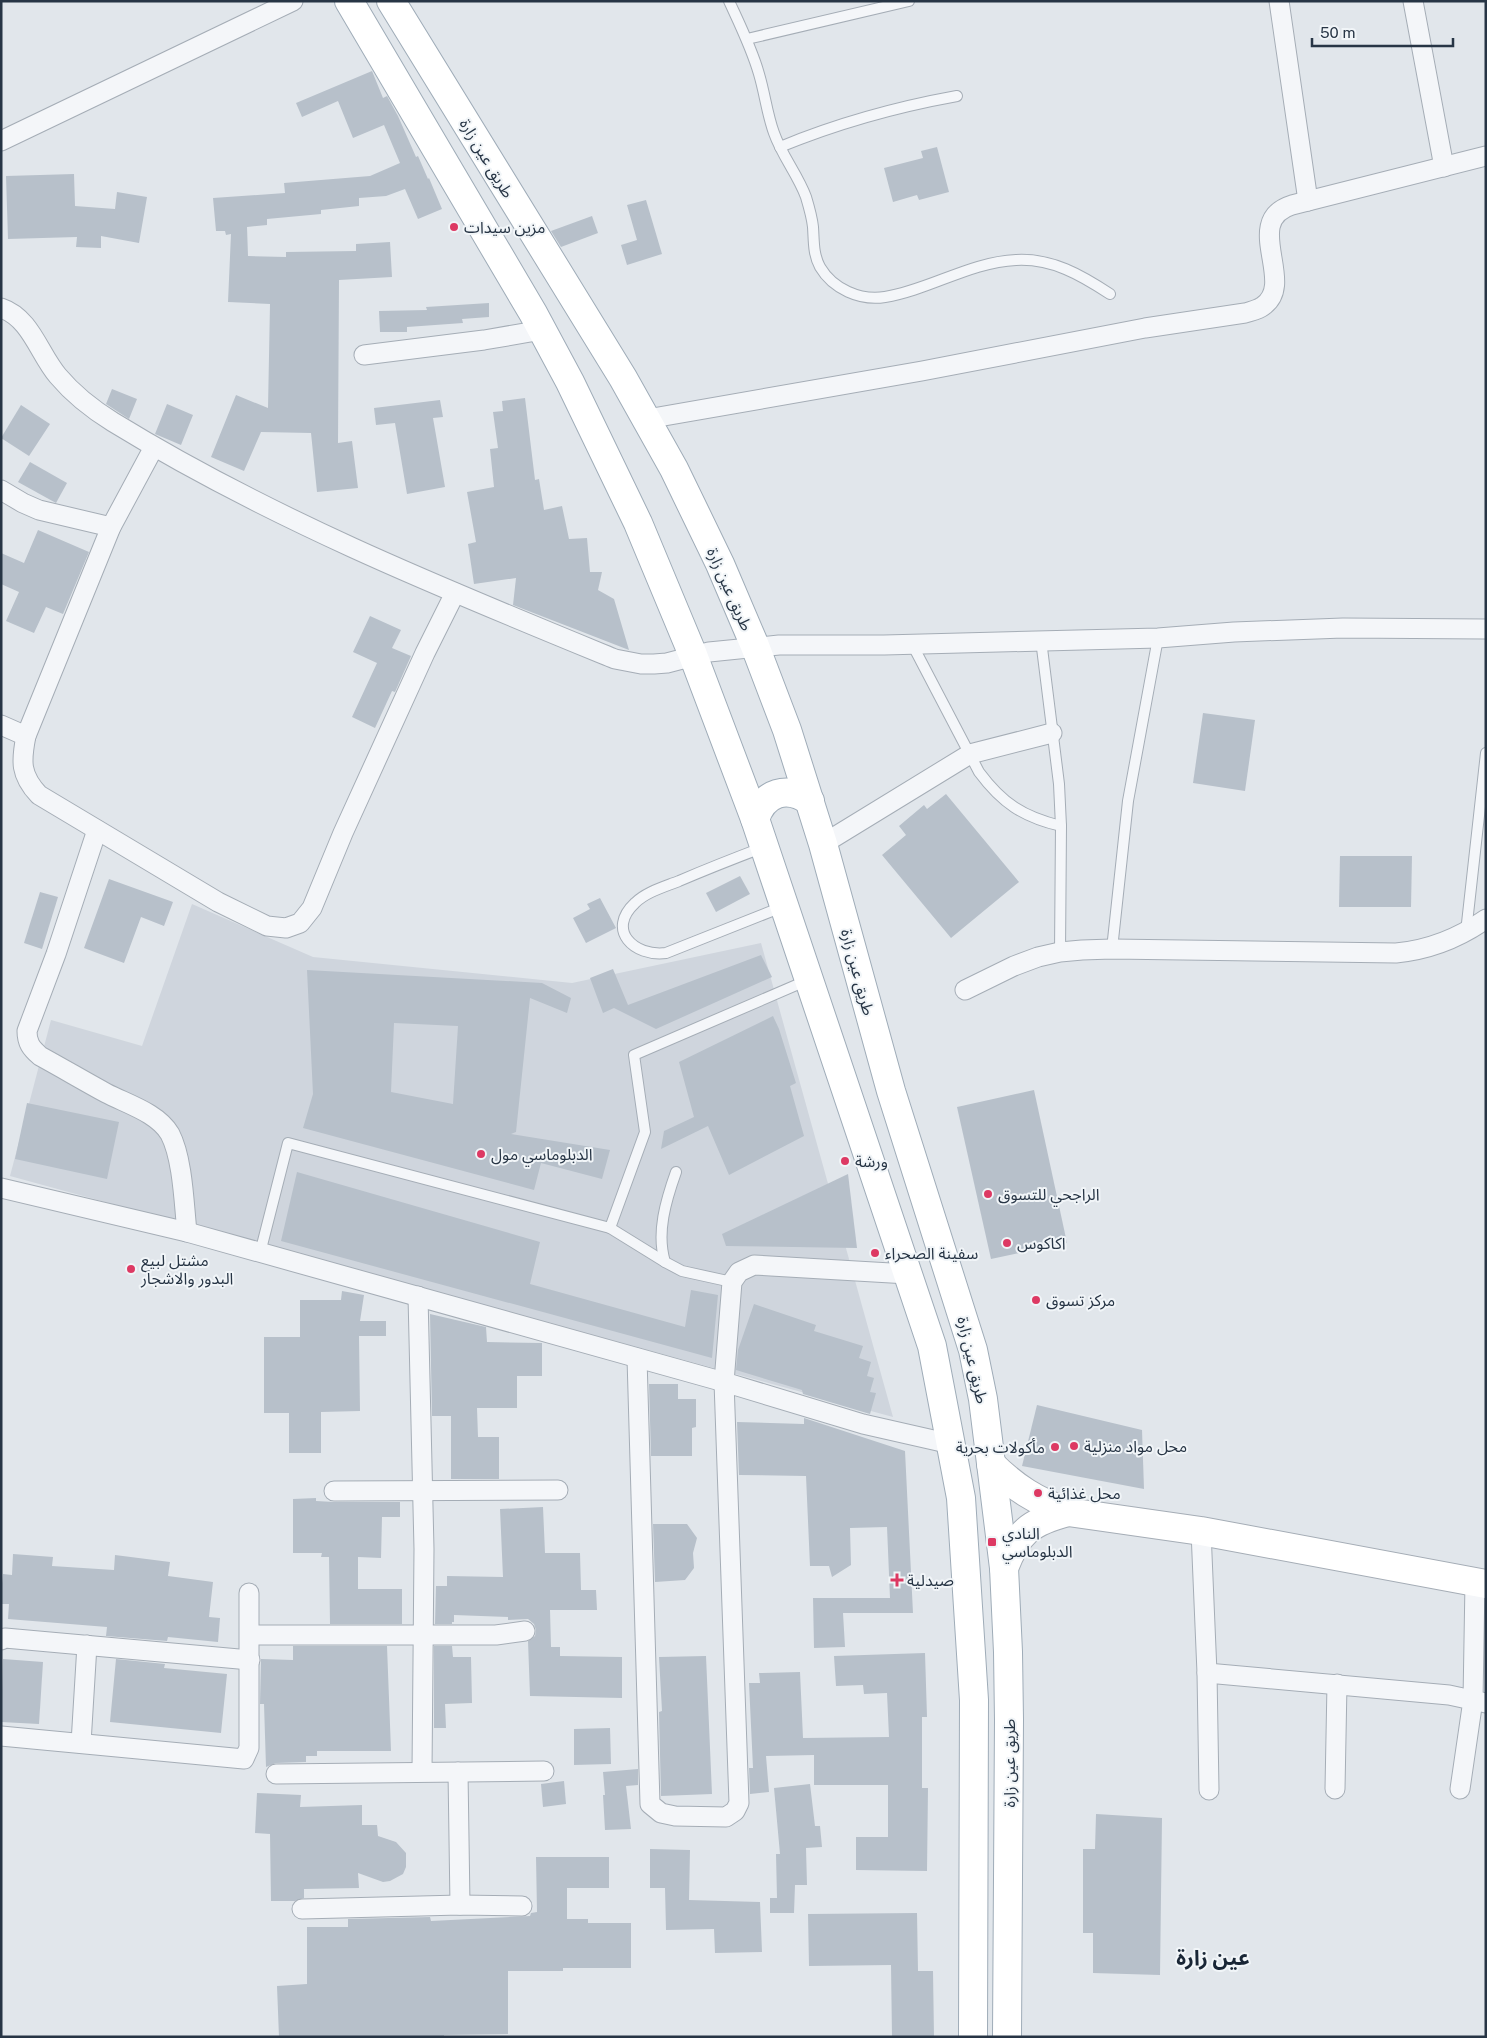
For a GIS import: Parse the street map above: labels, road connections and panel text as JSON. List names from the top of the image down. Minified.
{"streets":{"main road":["طريق عين زارة"]},"districts":["عين زارة"],"places":{"other":["مزين سيدات","الدبلوماسي مول","ورشة","الراجحي للتسوق","اكاكوس","سفينة الصحراء","مشتل لبيع البدور والاشجار","مركز تسوق","محل مواد منزلية","مأكولات بحرية","محل غذائية"],"transit":["النادي الدبلوماسي"],"health":["صيدلية"]},"scale_bar":"50 m"}
